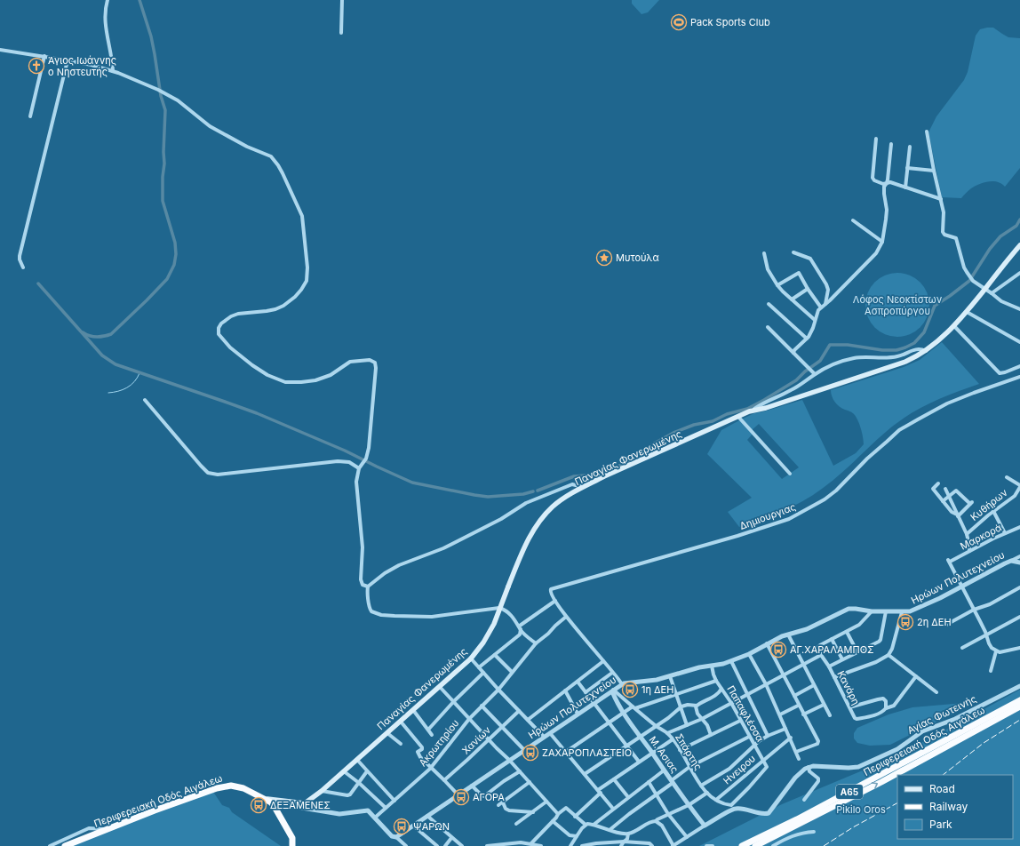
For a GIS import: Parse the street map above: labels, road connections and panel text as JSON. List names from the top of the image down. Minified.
{"streets":{"highway":["Περιφερειακή Οδός Αιγάλεω","Α65"],"main road":["Παναγίας Φανερωμένης"],"street":["Κυθήρων","Δημιουργιας","Μαρκορά","Ηρώων Πολυτεχνείου","Κανάρη","Παπαφλέσσα","Αγίας Φωτεινής","Χανίων","Ακρωτηρίου","Σπάρτης","Μ. Ασιας","Ηνειρου"]},"crossings":[["Παναγίας Φανερωμένης","Περιφερειακή Οδός Αιγάλεω"],["Μαρκορά","Ηρώων Πολυτεχνείου"],["Ηρώων Πολυτεχνείου","Παπαφλέσσα"],["Ηρώων Πολυτεχνείου","Σπάρτης"],["Ηρώων Πολυτεχνείου","Μ. Ασιας"],["Παπαφλέσσα","Σπάρτης"],["Παπαφλέσσα","Ηνειρου"],["Σπάρτης","Μ. Ασιας"],["Σπάρτης","Ηνειρου"]],"parks":["Λόφος Νεοκτίστων Ασπροπύργου","Pikilo Oros"],"places":{"sports":["Pack Sports Club"],"church":["Άγιος Ιωάννης ο Νηστευτής"],"place":["Μυτούλα"],"bus stop":["2η ΔΕΗ","ΑΓ.ΧΑΡΑΛΑΜΠΟΣ","1η ΔΕΗ","ΖΑΧΑΡΟΠΛΑΣΤΕΙΟ","ΑΓΟΡΑ","ΔΕΞΑΜΕΝΕΣ","ΨΑΡΩΝ"]},"legend":["Road","Railway","Park"]}
